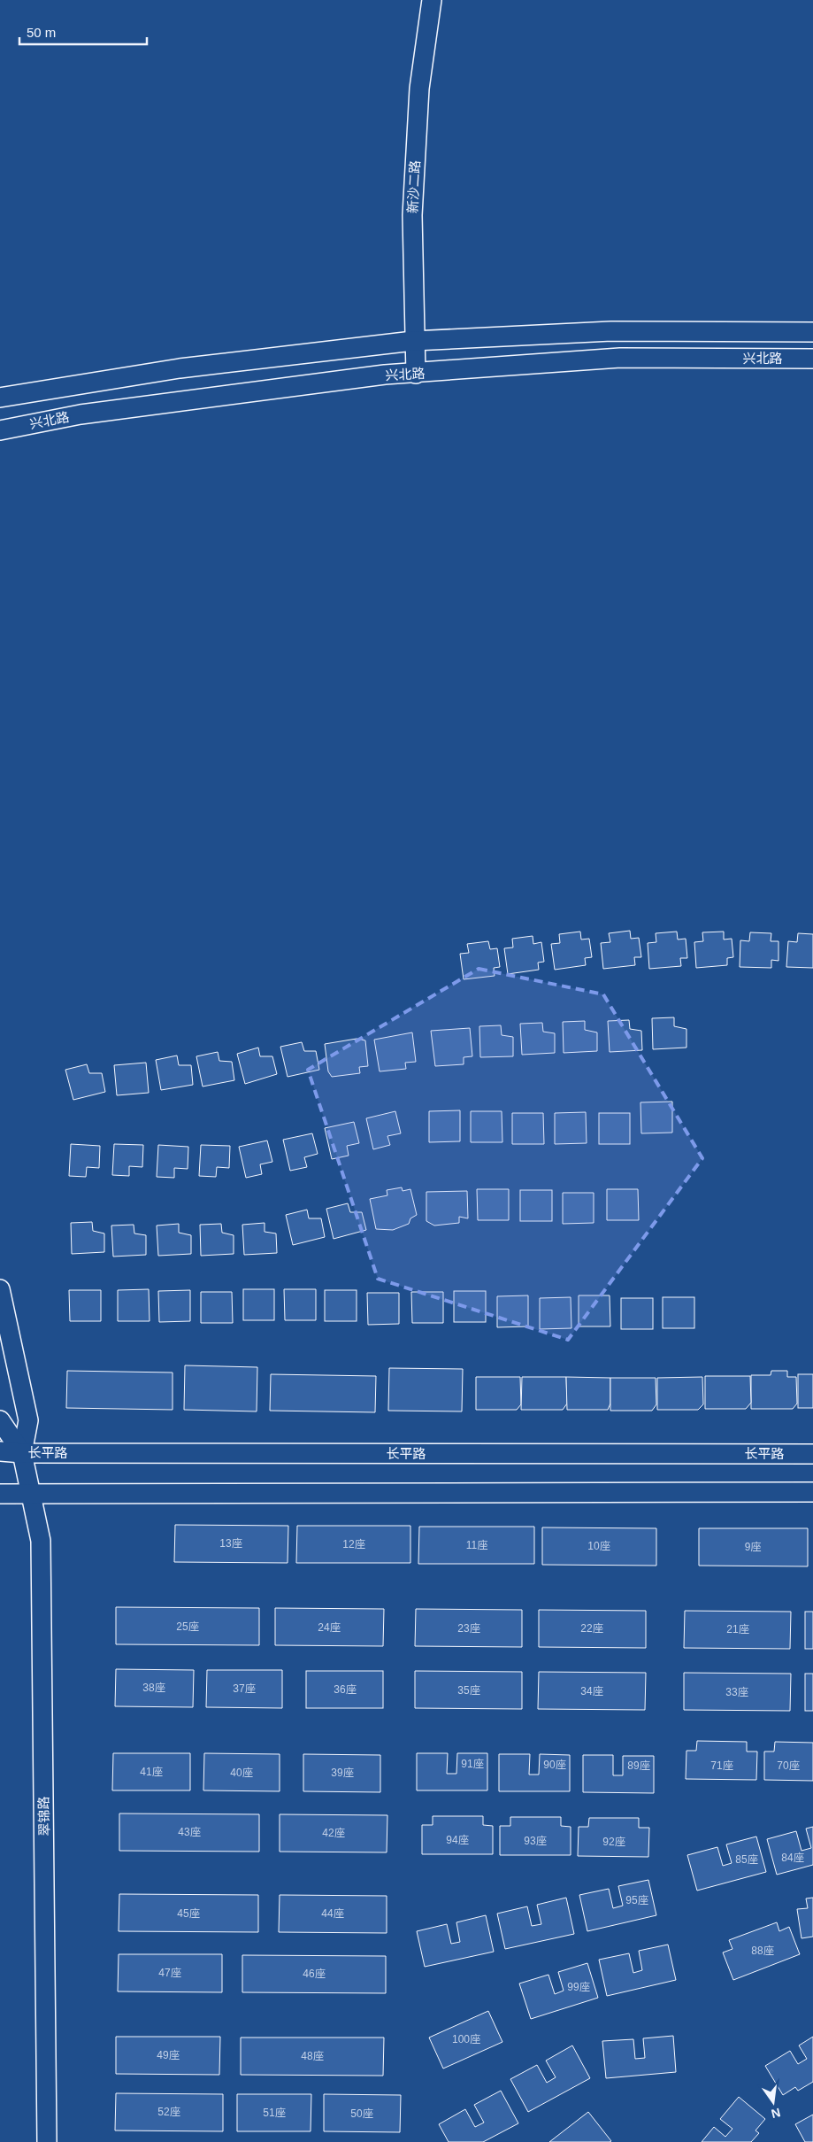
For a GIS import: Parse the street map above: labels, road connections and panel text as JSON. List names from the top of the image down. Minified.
{"streets":{"street":["新沙二路","兴北路","长平路","翠锦路"]},"crossings":[["新沙二路","兴北路"],["长平路","翠锦路"]],"house_numbers":["13座","12座","11座","10座","9座","25座","24座","23座","22座","21座","38座","37座","36座","35座","34座","33座","91座","90座","89座","71座","70座","41座","40座","39座","43座","42座","94座","93座","92座","84座","85座","95座","45座","44座","88座","47座","46座","99座","100座","49座","48座","52座","51座","50座"],"scale_bar":"50 m","north":"bottom"}
